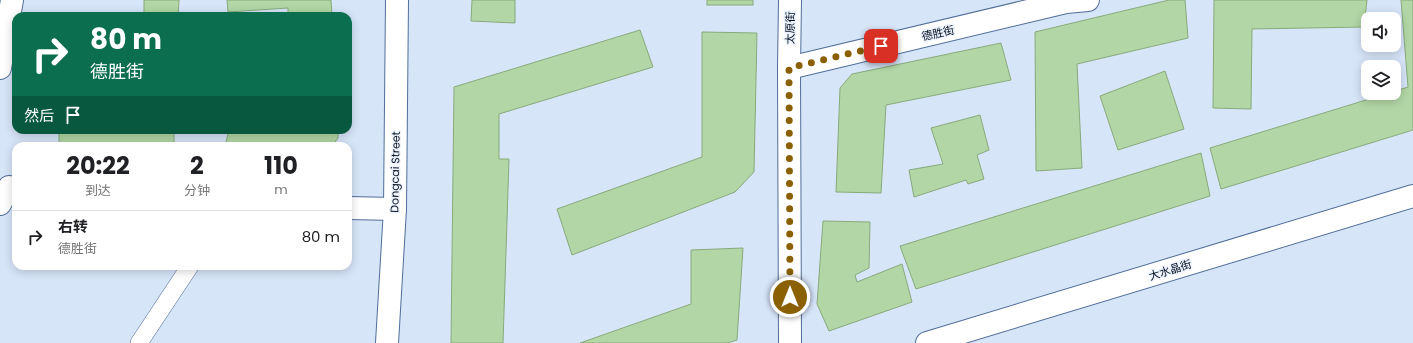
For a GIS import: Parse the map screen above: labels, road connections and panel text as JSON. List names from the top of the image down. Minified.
{"streets":{"street":["太原街","德胜街","Dongcai Street","大水晶街"]},"crossings":[["太原街","德胜街"]],"page":{"turn":["80 m","德胜街"],"then":"然后","eta":["20:22","到达","2","分钟","110","m"],"list":[{"name":"右转","note":"德胜街","value":"80 m"}]}}
